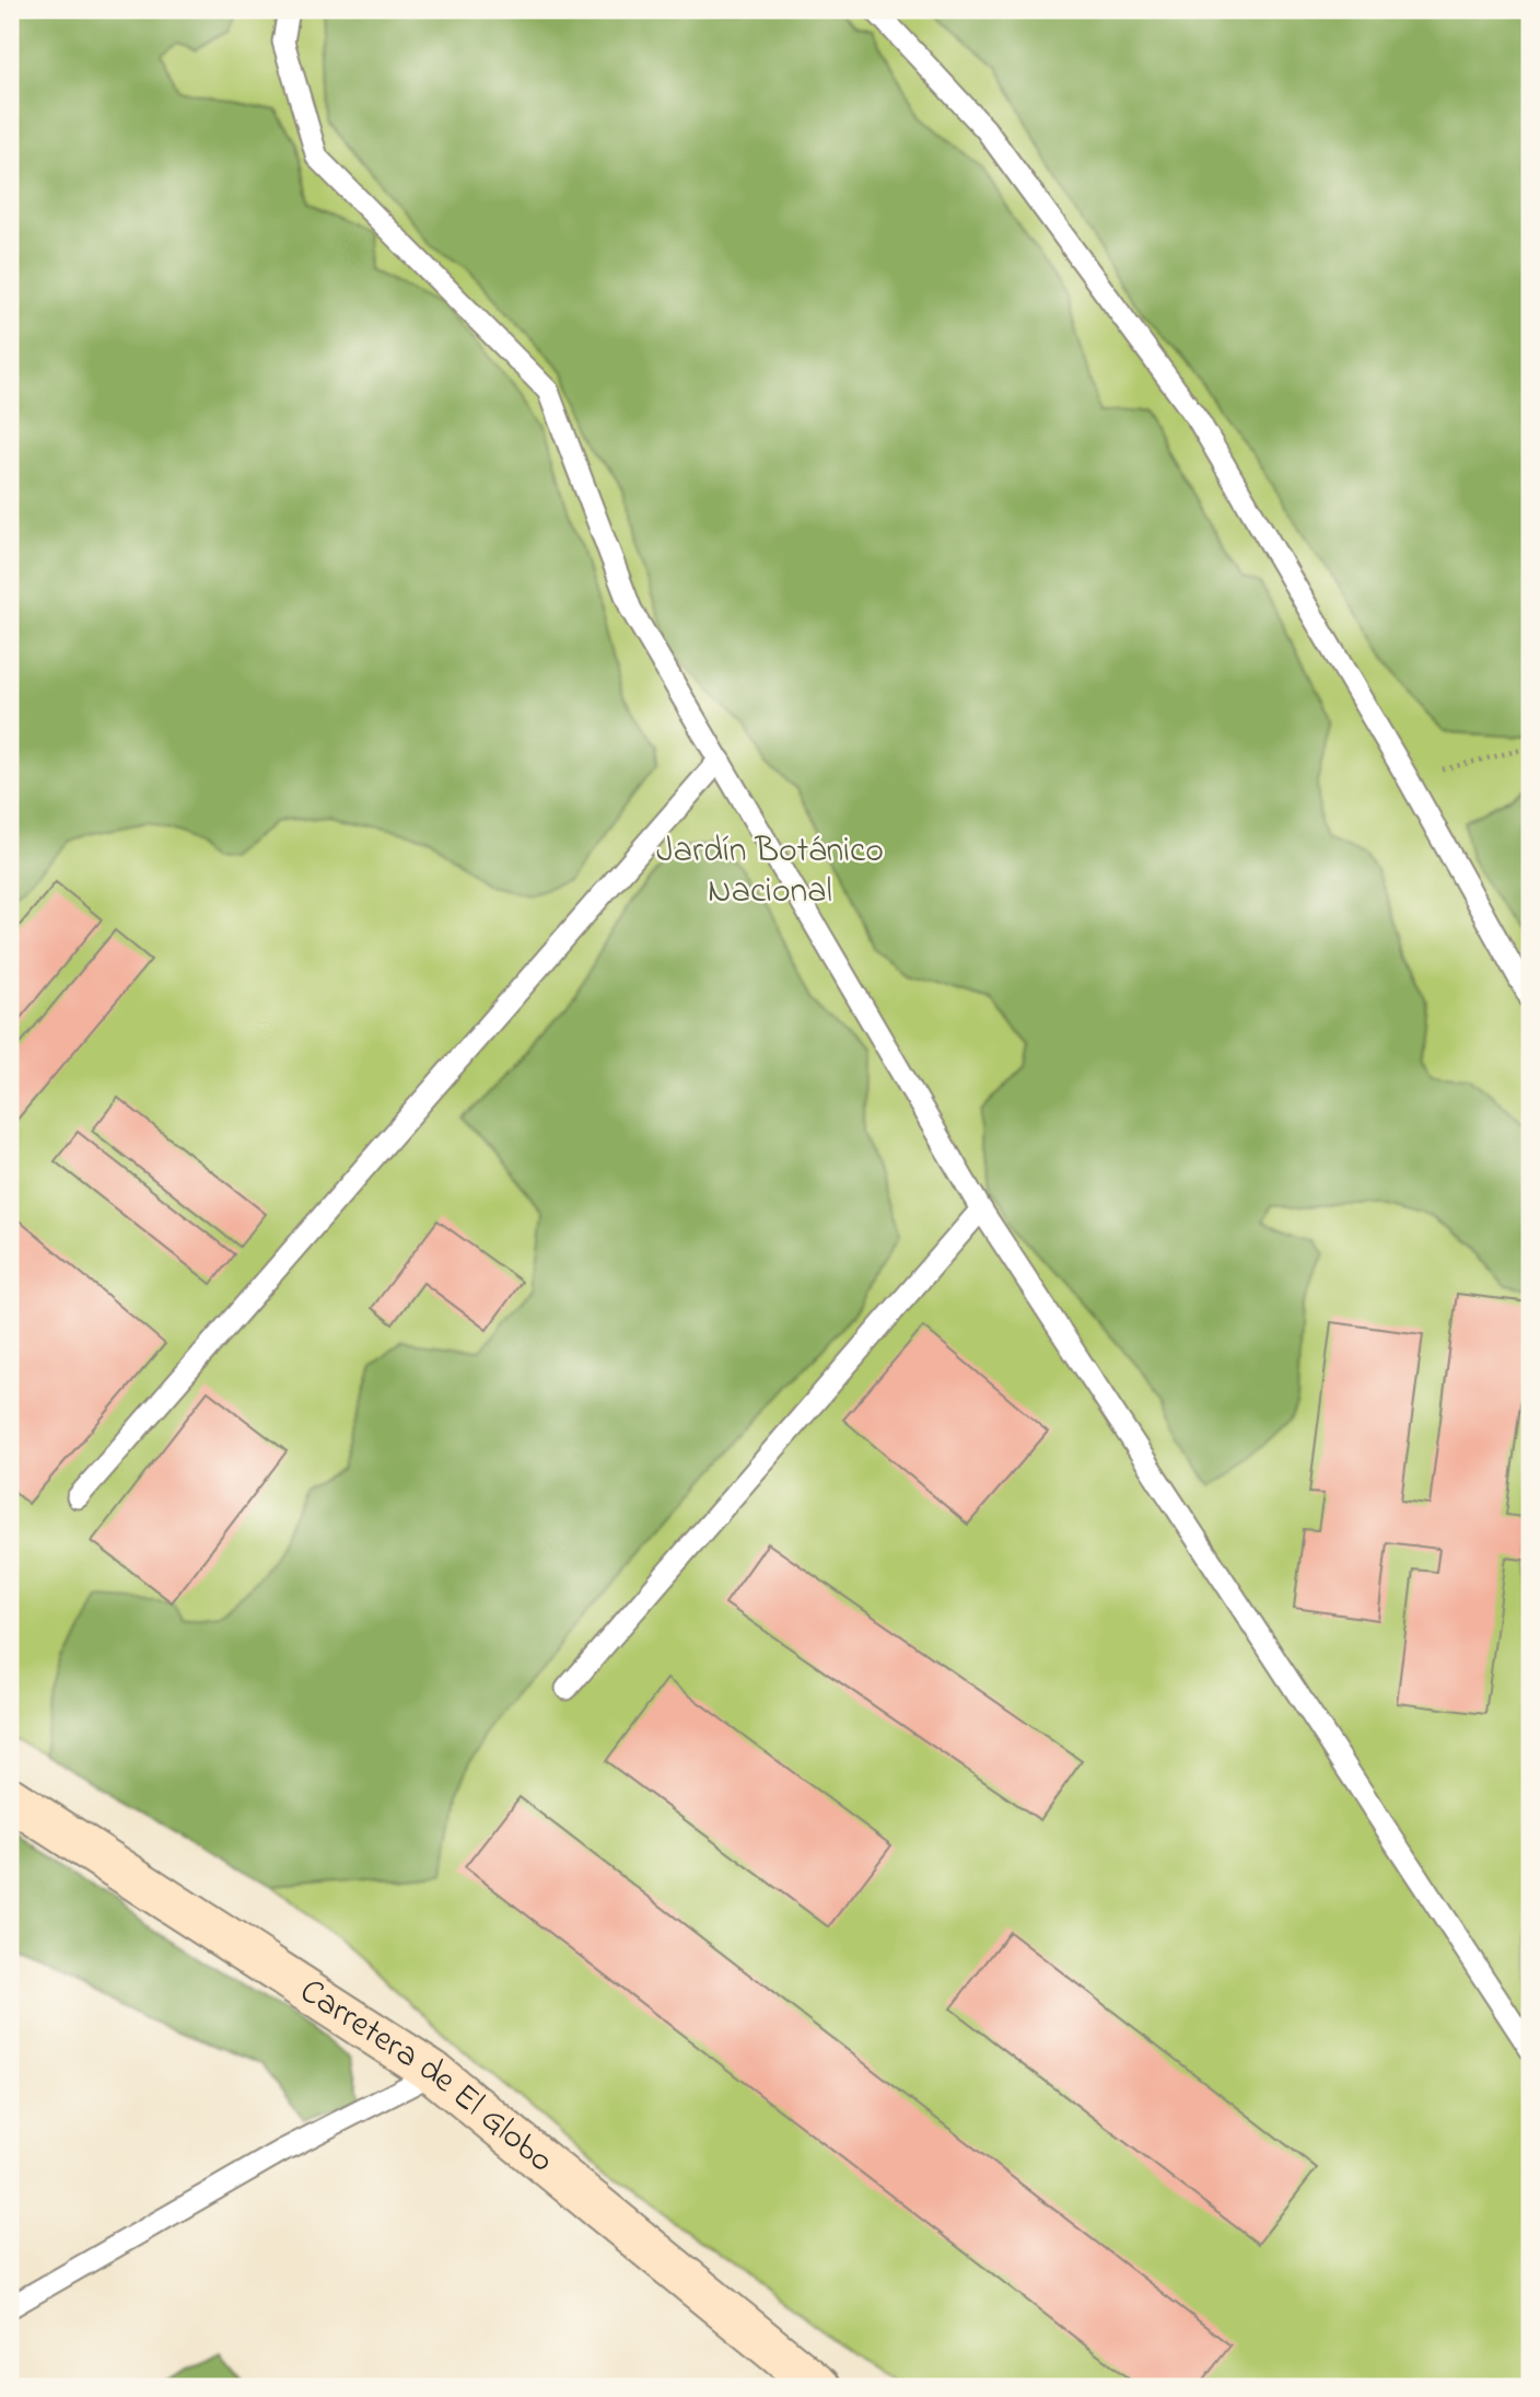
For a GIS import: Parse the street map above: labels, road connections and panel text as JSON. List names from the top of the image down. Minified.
{"streets":{"main road":["Carretera de El Globo"]},"parks":["Jardín Botánico Nacional"]}
